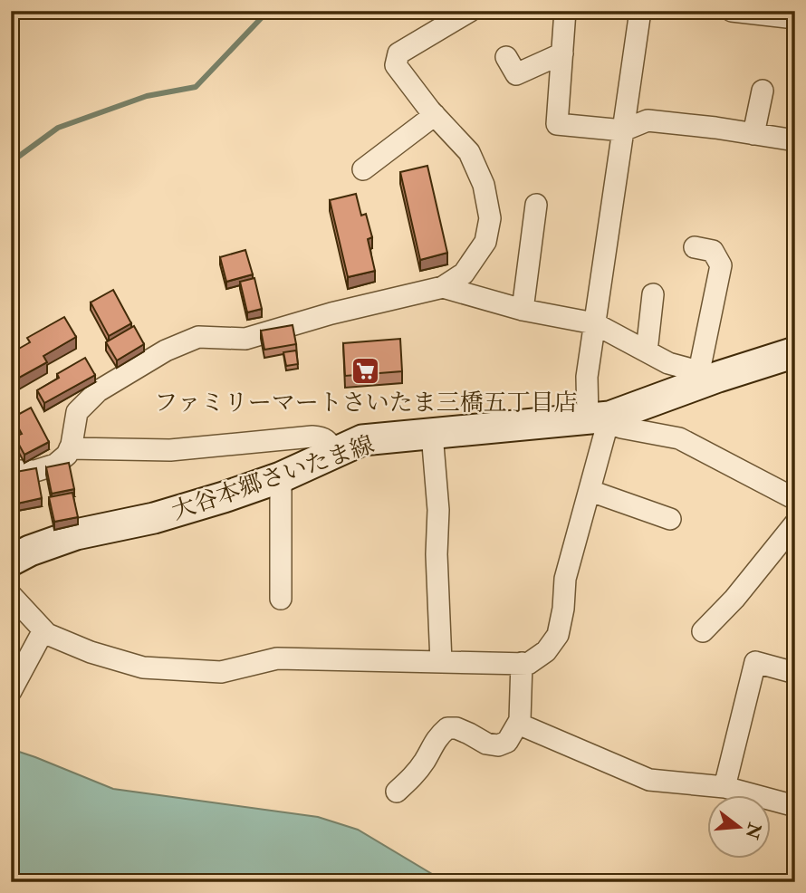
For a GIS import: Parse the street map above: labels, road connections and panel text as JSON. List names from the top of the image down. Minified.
{"streets":{"main road":["大谷本郷さいたま線"]},"places":{"supermarket":["ファミリーマートさいたま三橋五丁目店"]},"north":"right"}
